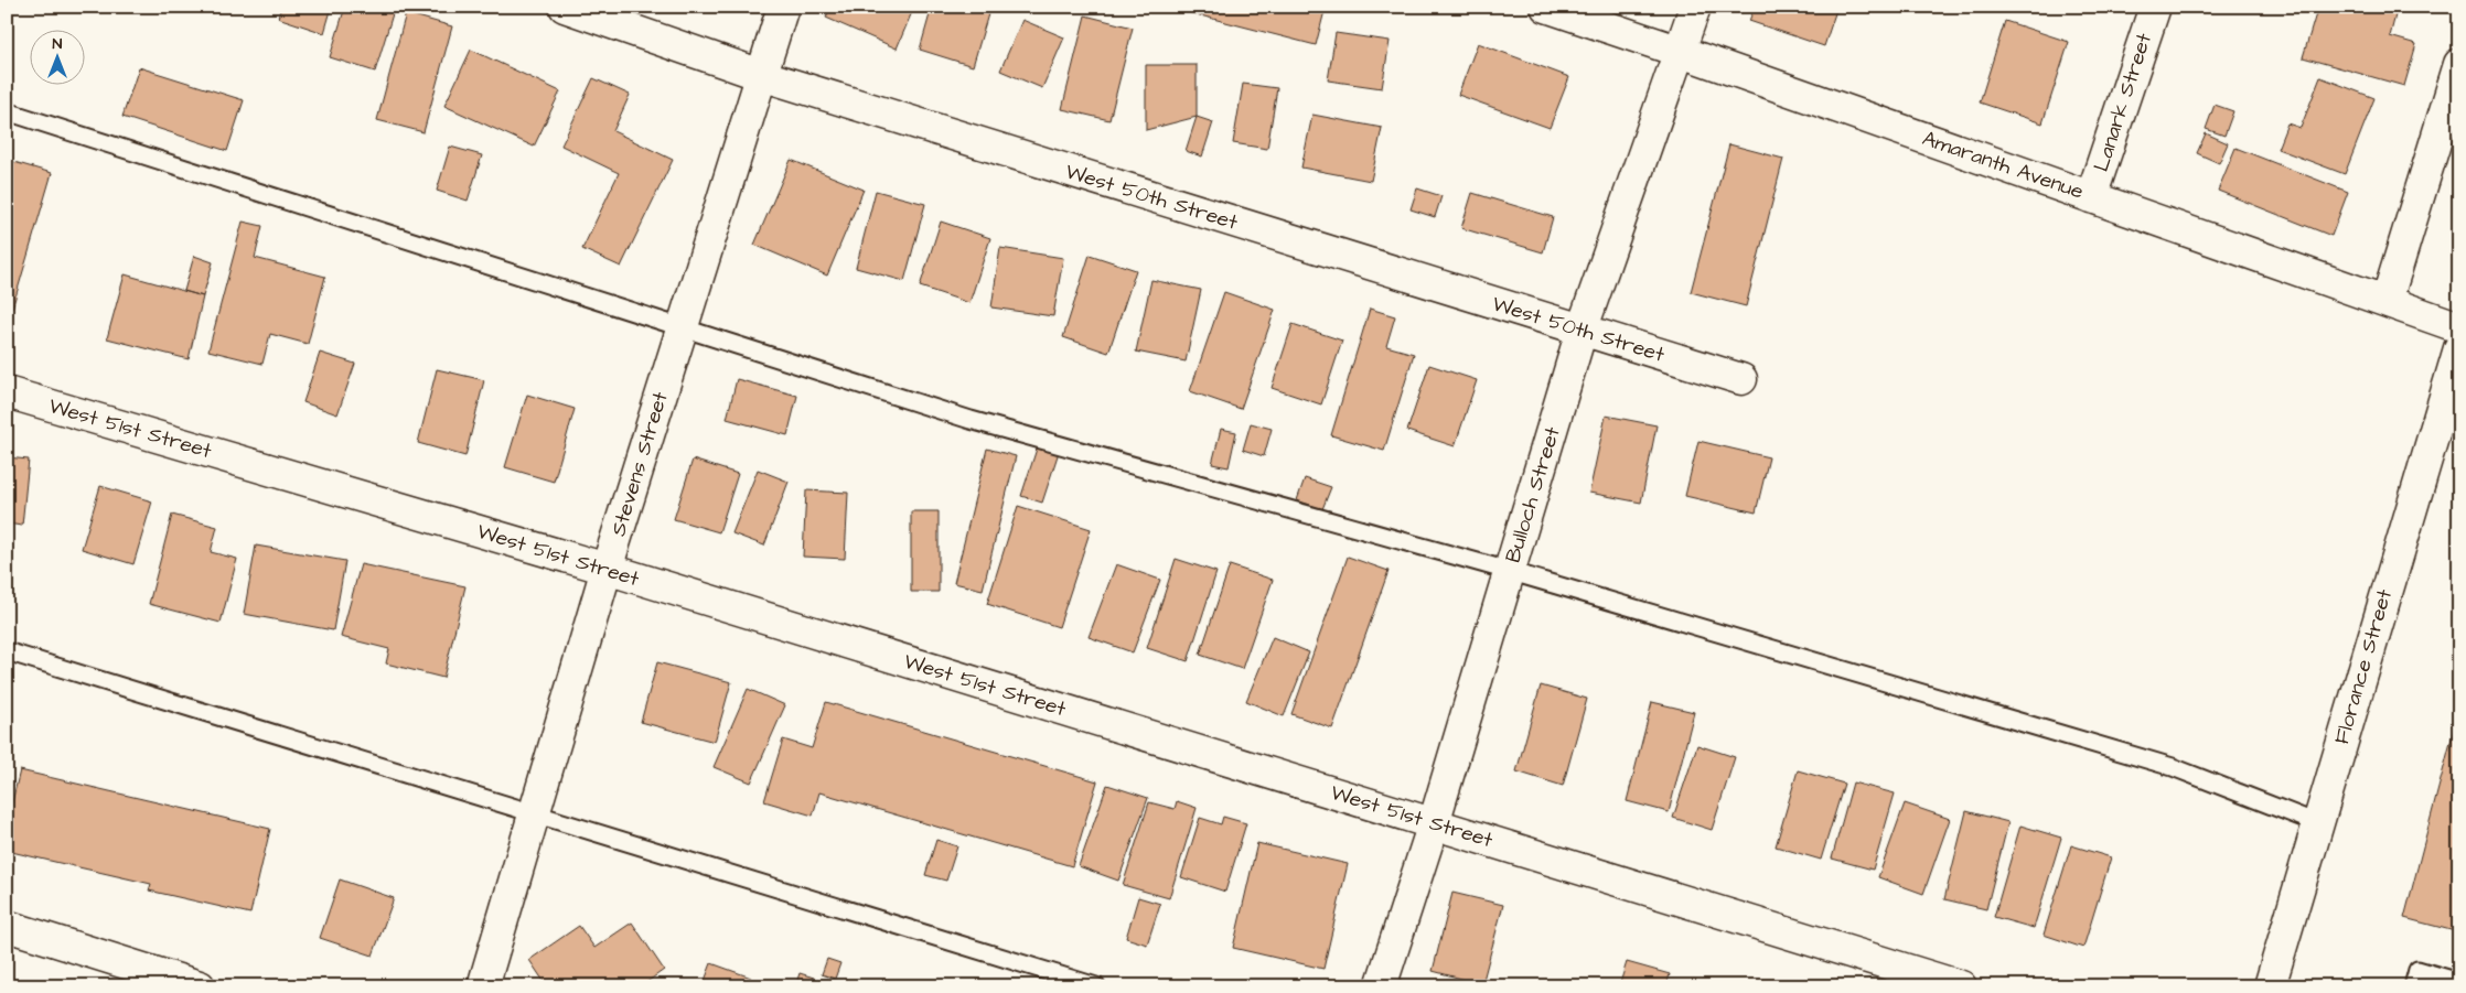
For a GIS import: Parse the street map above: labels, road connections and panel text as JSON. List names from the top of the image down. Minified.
{"streets":{"street":["Lanark Street","Amaranth Avenue","West 50th Street","West 51st Street","Stevens Street","Bulloch Street","Florance Street"]},"crossings":[["Lanark Street","Amaranth Avenue"],["Amaranth Avenue","Bulloch Street"],["West 50th Street","Stevens Street"],["West 50th Street","Bulloch Street"],["West 51st Street","Stevens Street"],["West 51st Street","Bulloch Street"]],"north":"top"}
